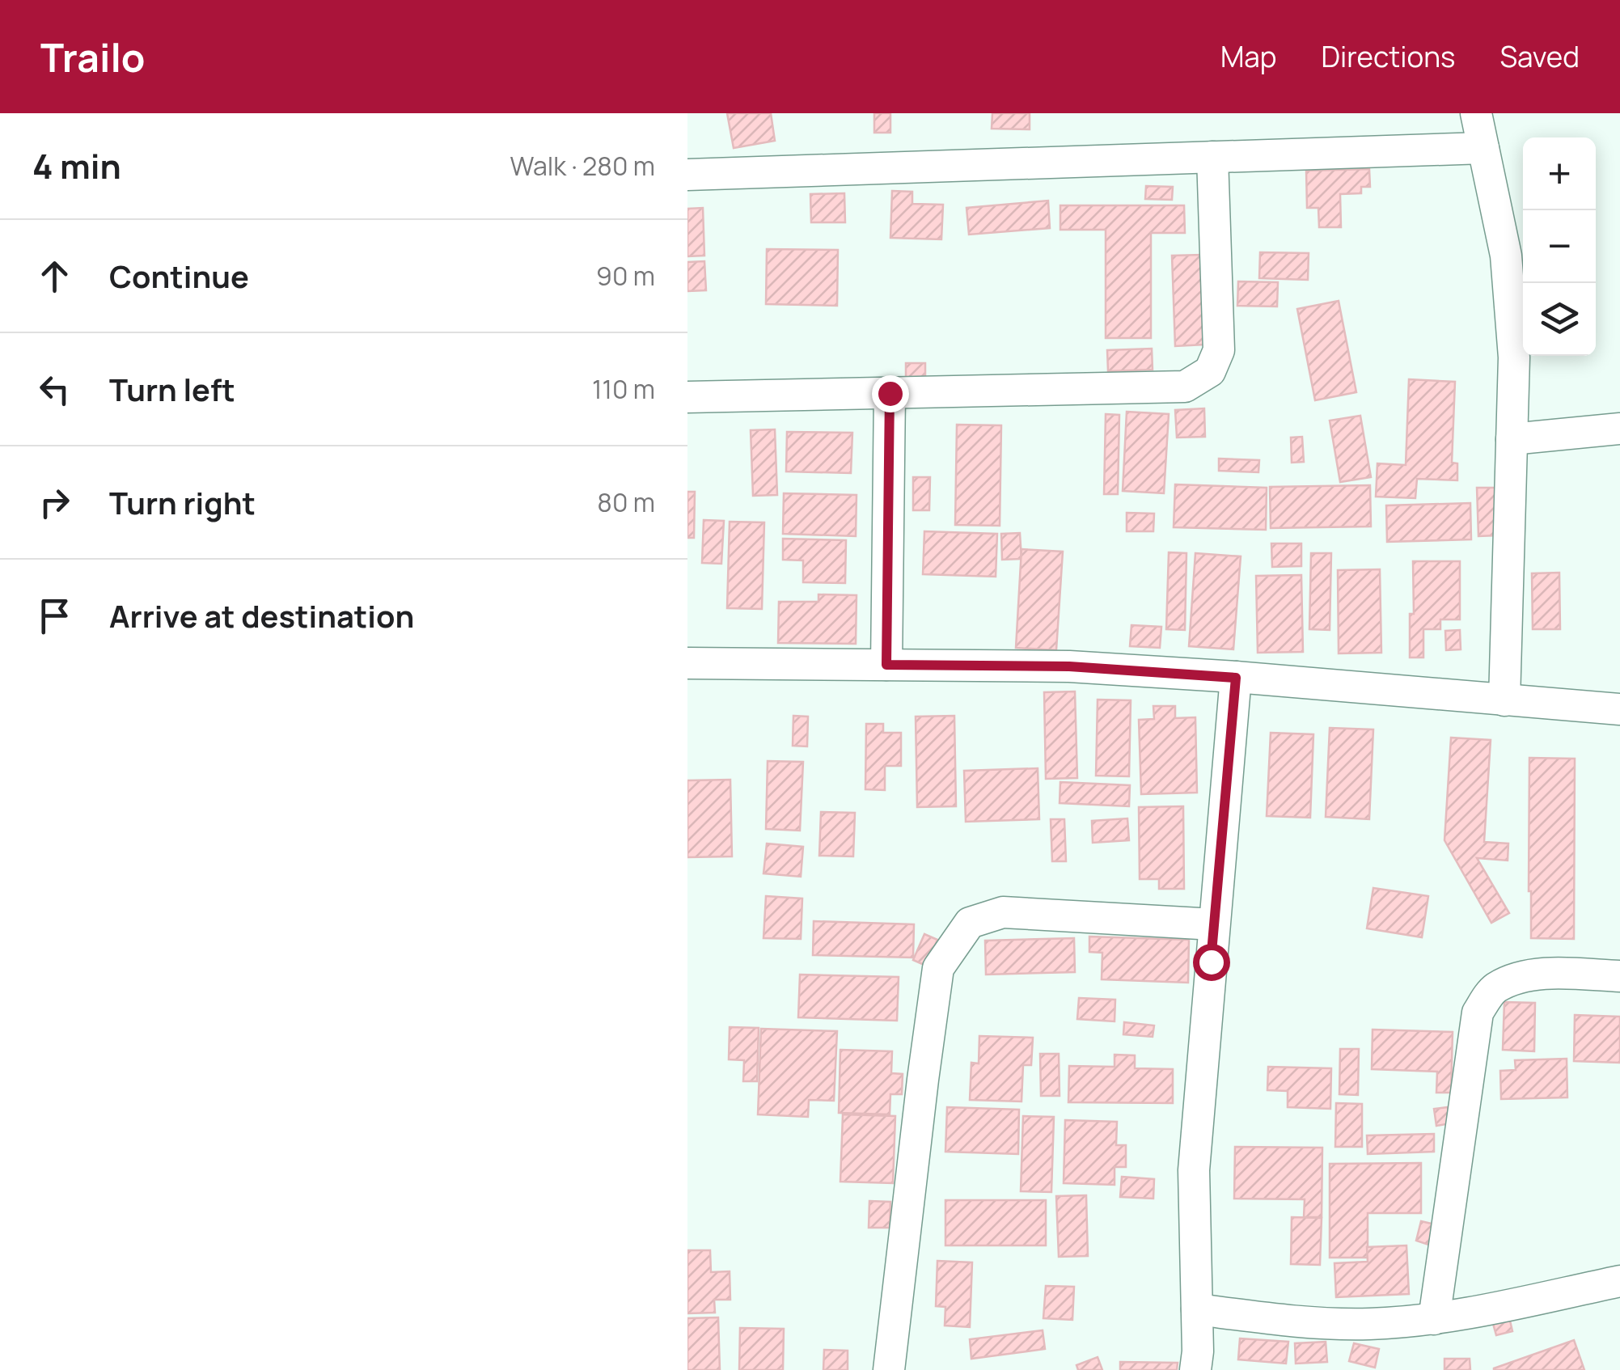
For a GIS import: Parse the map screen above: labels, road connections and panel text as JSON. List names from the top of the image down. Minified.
{"page":{"header":"Trailo","nav":["Map","Directions","Saved"],"heading":["4 min","Walk · 280 m"],"map_buttons":["+","−"],"list":[["Continue","90 m"],["Turn left","110 m"],["Turn right","80 m"],"Arrive at destination"]}}
